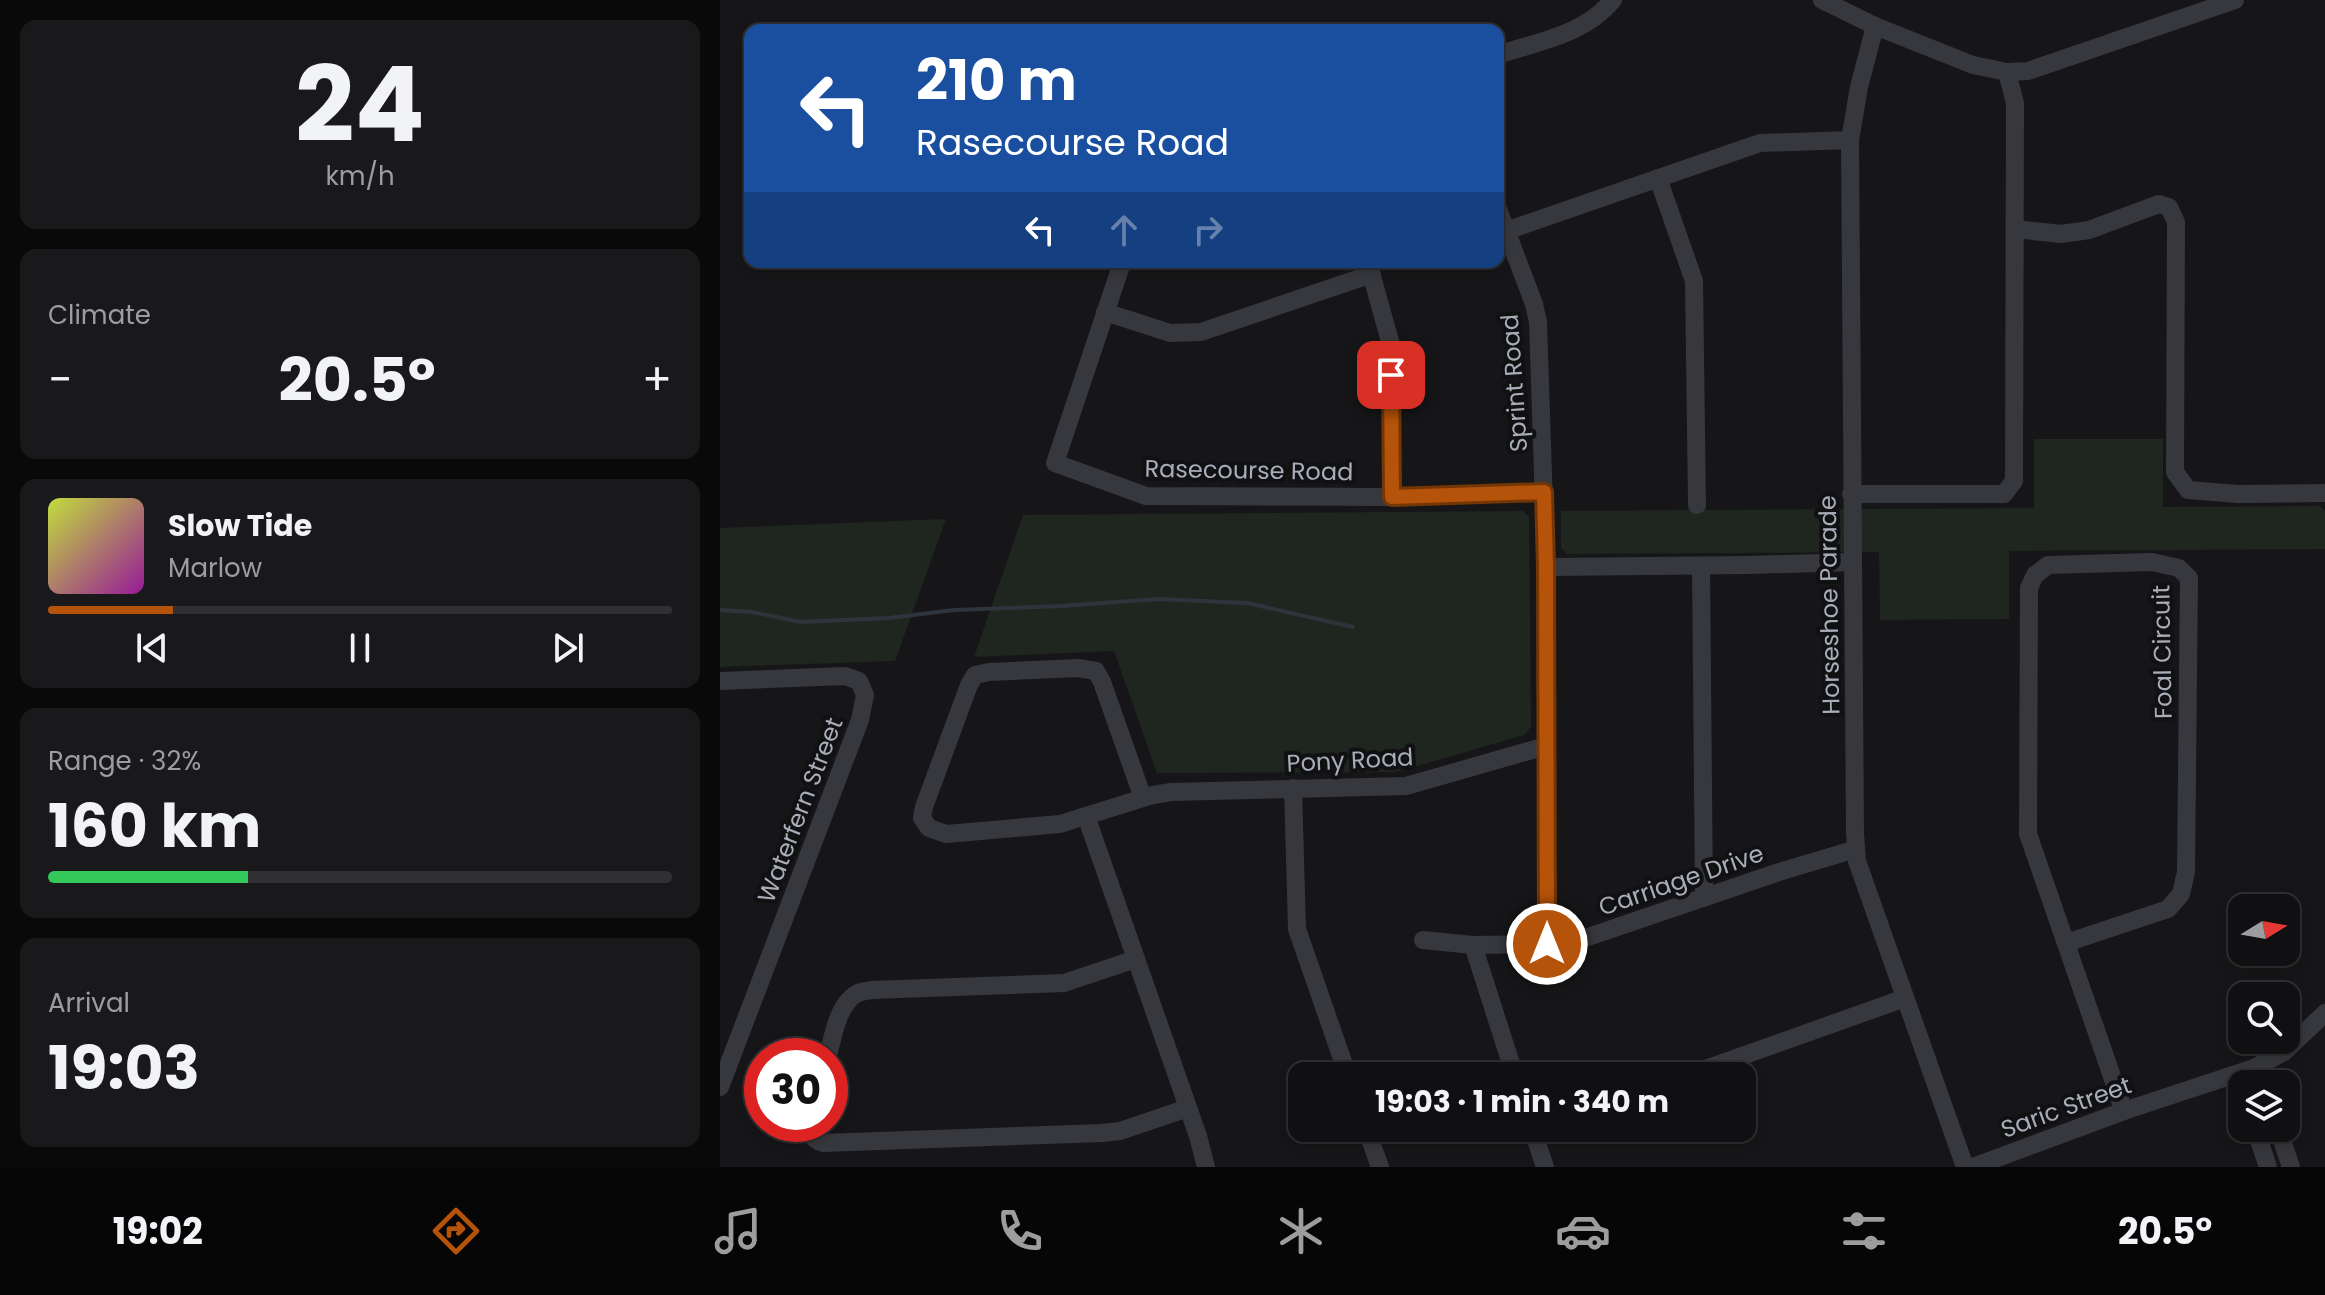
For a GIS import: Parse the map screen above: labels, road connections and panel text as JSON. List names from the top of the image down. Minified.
{"streets":{"street":["Sprint Road","Rasecourse Road","Horseshoe Parade","Foal Circuit","Pony Road","Waterfern Street","Carriage Drive","Saric Street"]},"crossings":[["Sprint Road","Rasecourse Road"],["Sprint Road","Pony Road"],["Sprint Road","Carriage Drive"],["Horseshoe Parade","Carriage Drive"],["Foal Circuit","Saric Street"]],"north":"right","page":{"tile":[["24","km/h"],"Climate",["Range · 32%","160 km"],["Arrival","19:03"]],"turn":["210 m","Rasecourse Road"],"heat":["−","20.5°","+"],"song":["Slow Tide","Marlow"],"limit":"30","trip":"19:03 · 1 min · 340 m","tabs":["19:02","20.5°"]}}
